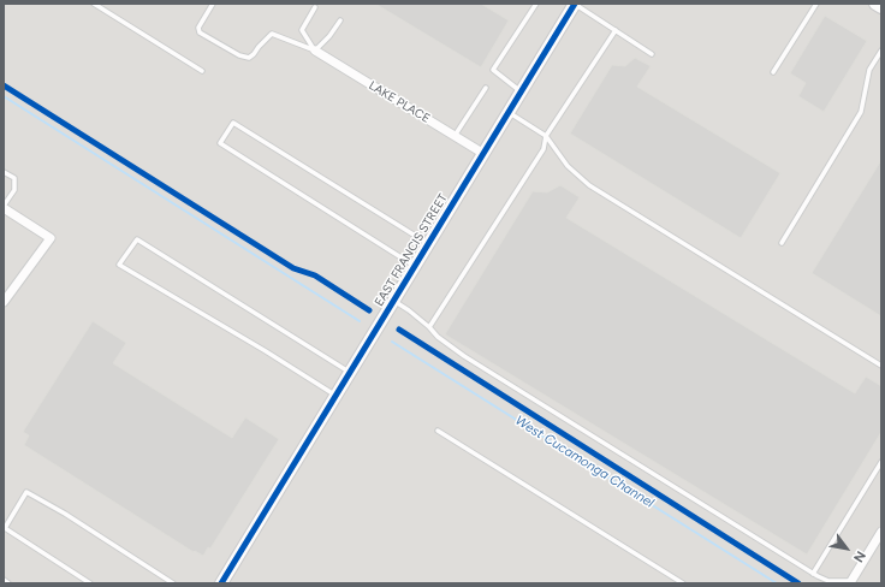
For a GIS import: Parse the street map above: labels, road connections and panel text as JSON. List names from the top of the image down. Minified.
{"streets":{"street":["LAKE PLACE","EAST FRANCIS STREET"]},"crossings":[["LAKE PLACE","EAST FRANCIS STREET"]],"water":["West Cucamonga Channel"],"north":"bottom right"}
